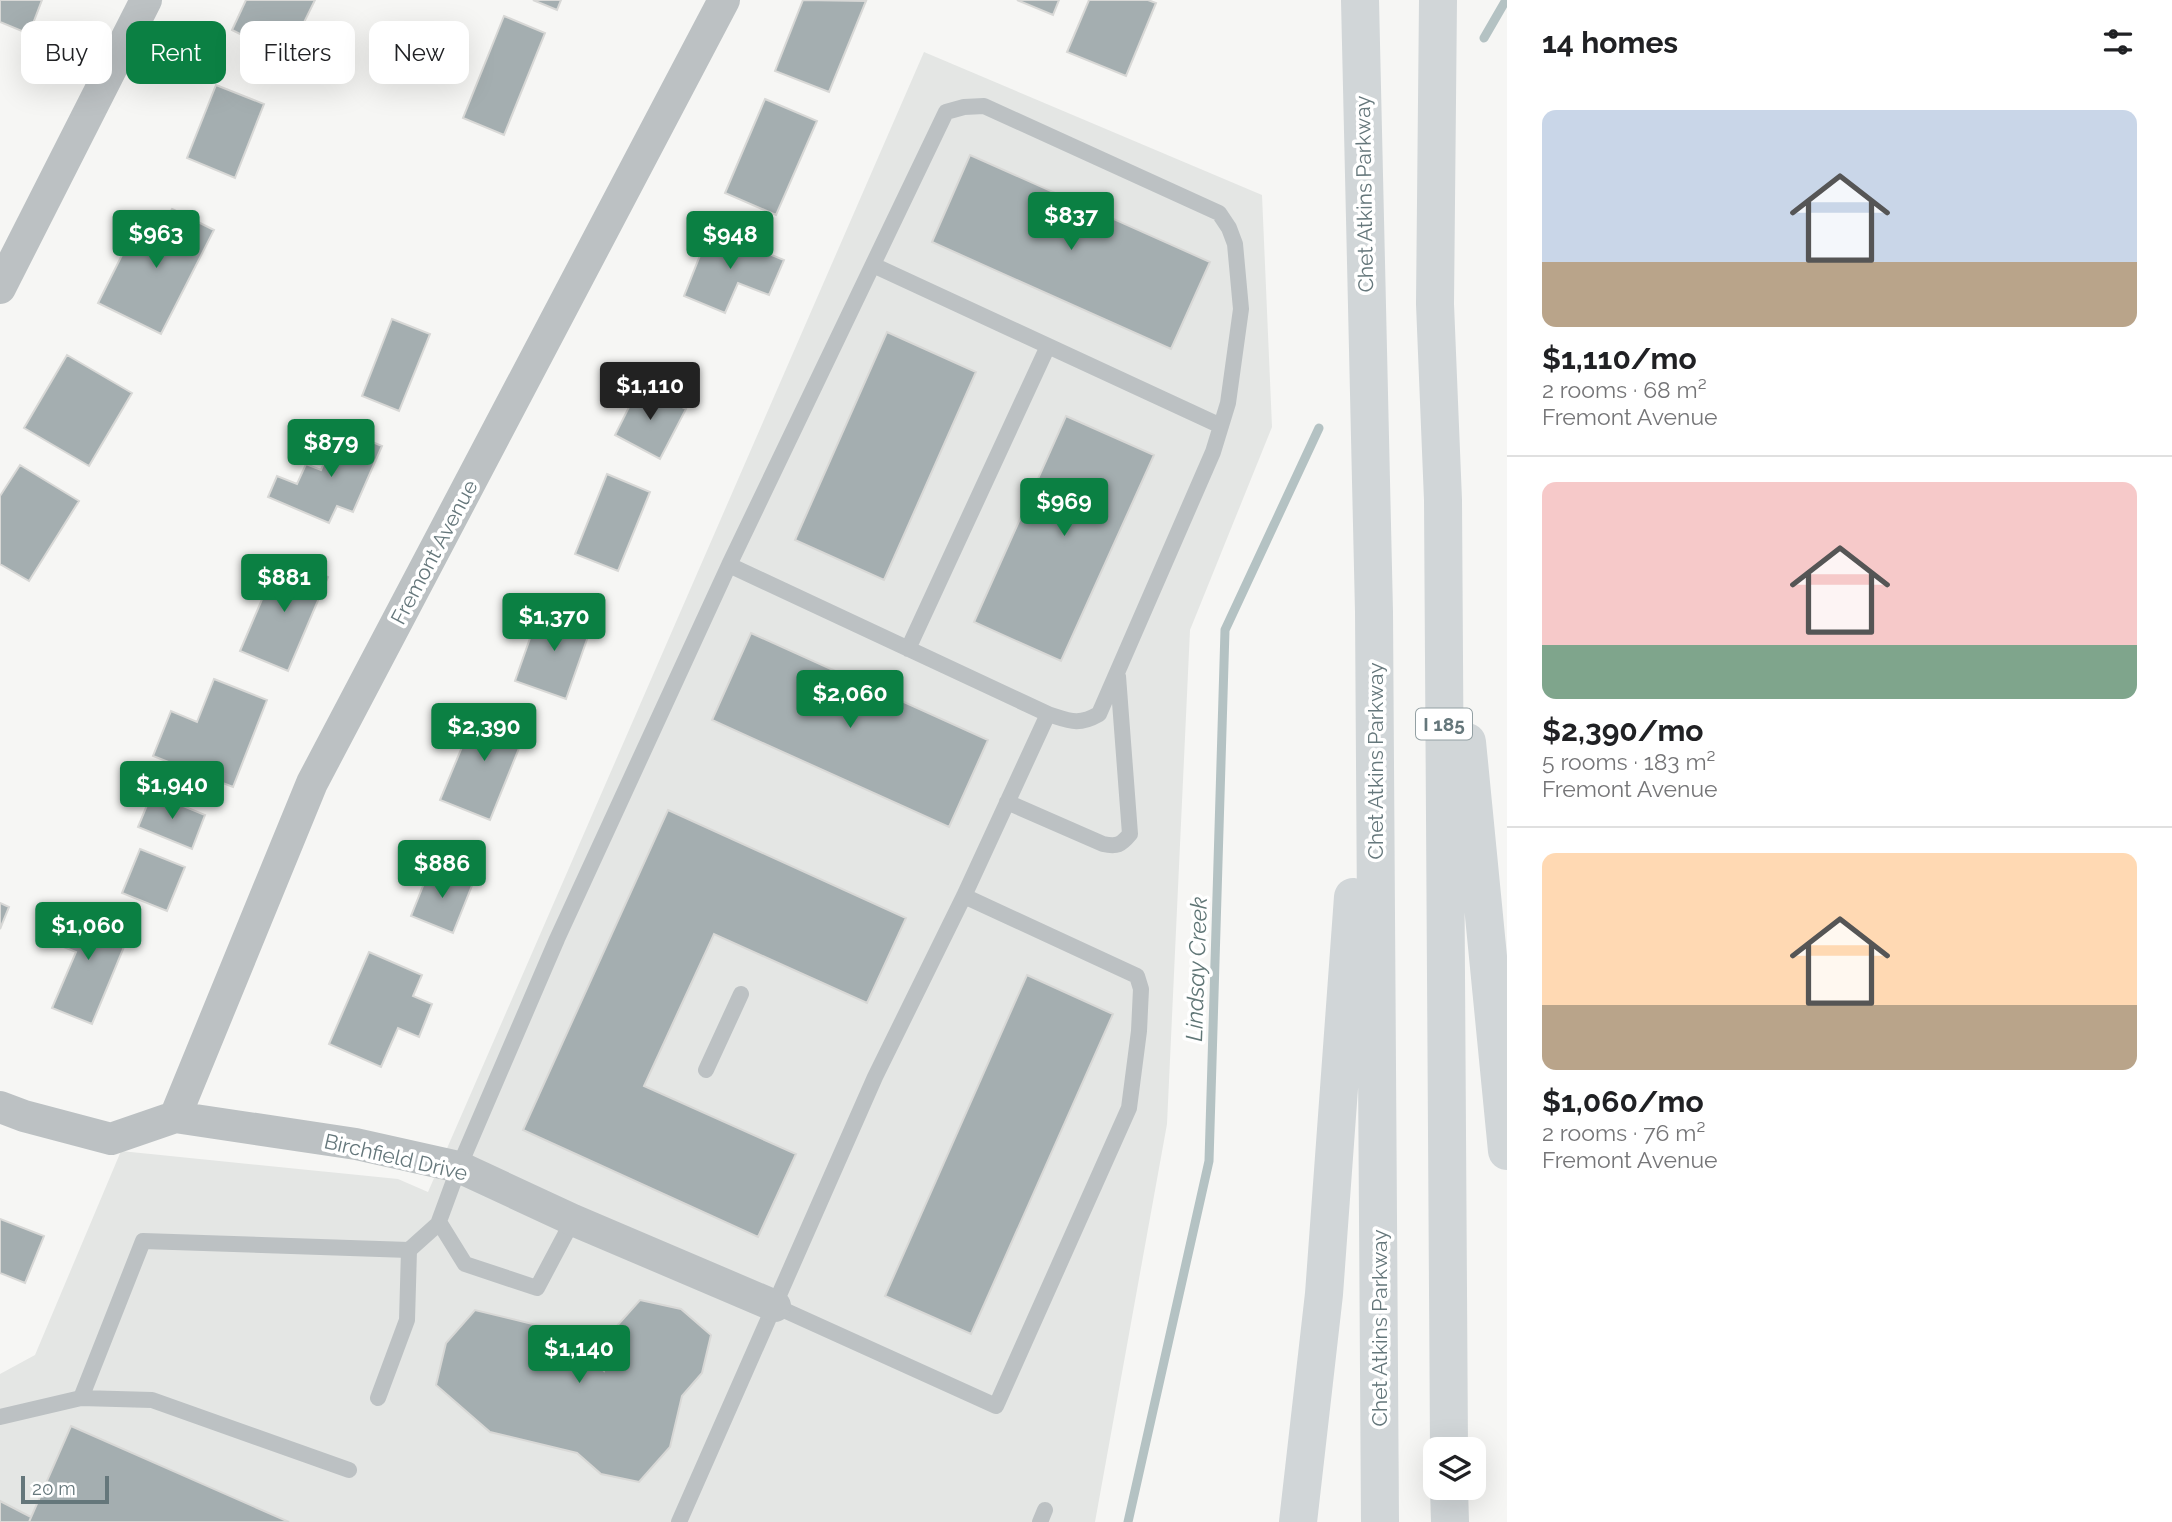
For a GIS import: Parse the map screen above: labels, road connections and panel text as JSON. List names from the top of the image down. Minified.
{"streets":{"highway":["Chet Atkins Parkway","I 185"],"street":["Fremont Avenue","Birchfield Drive"]},"crossings":[["Fremont Avenue","Birchfield Drive"]],"water":["Lindsay Creek"],"scale_bar":"20 m","page":{"heading":"14 homes","chip":["Buy","Rent","Filters","New"],"list":[{"name":"$1,110/mo","note":"2 rooms · 68 m² · Fremont Avenue"},{"name":"$2,390/mo","note":"5 rooms · 183 m² · Fremont Avenue"},{"name":"$1,060/mo","note":"2 rooms · 76 m² · Fremont Avenue"}],"price":["$837","$963","$948","$1,110","$879","$969","$881","$1,370","$2,060","$2,390","$1,940","$886","$1,060","$1,140"],"scale":"20 m"}}
